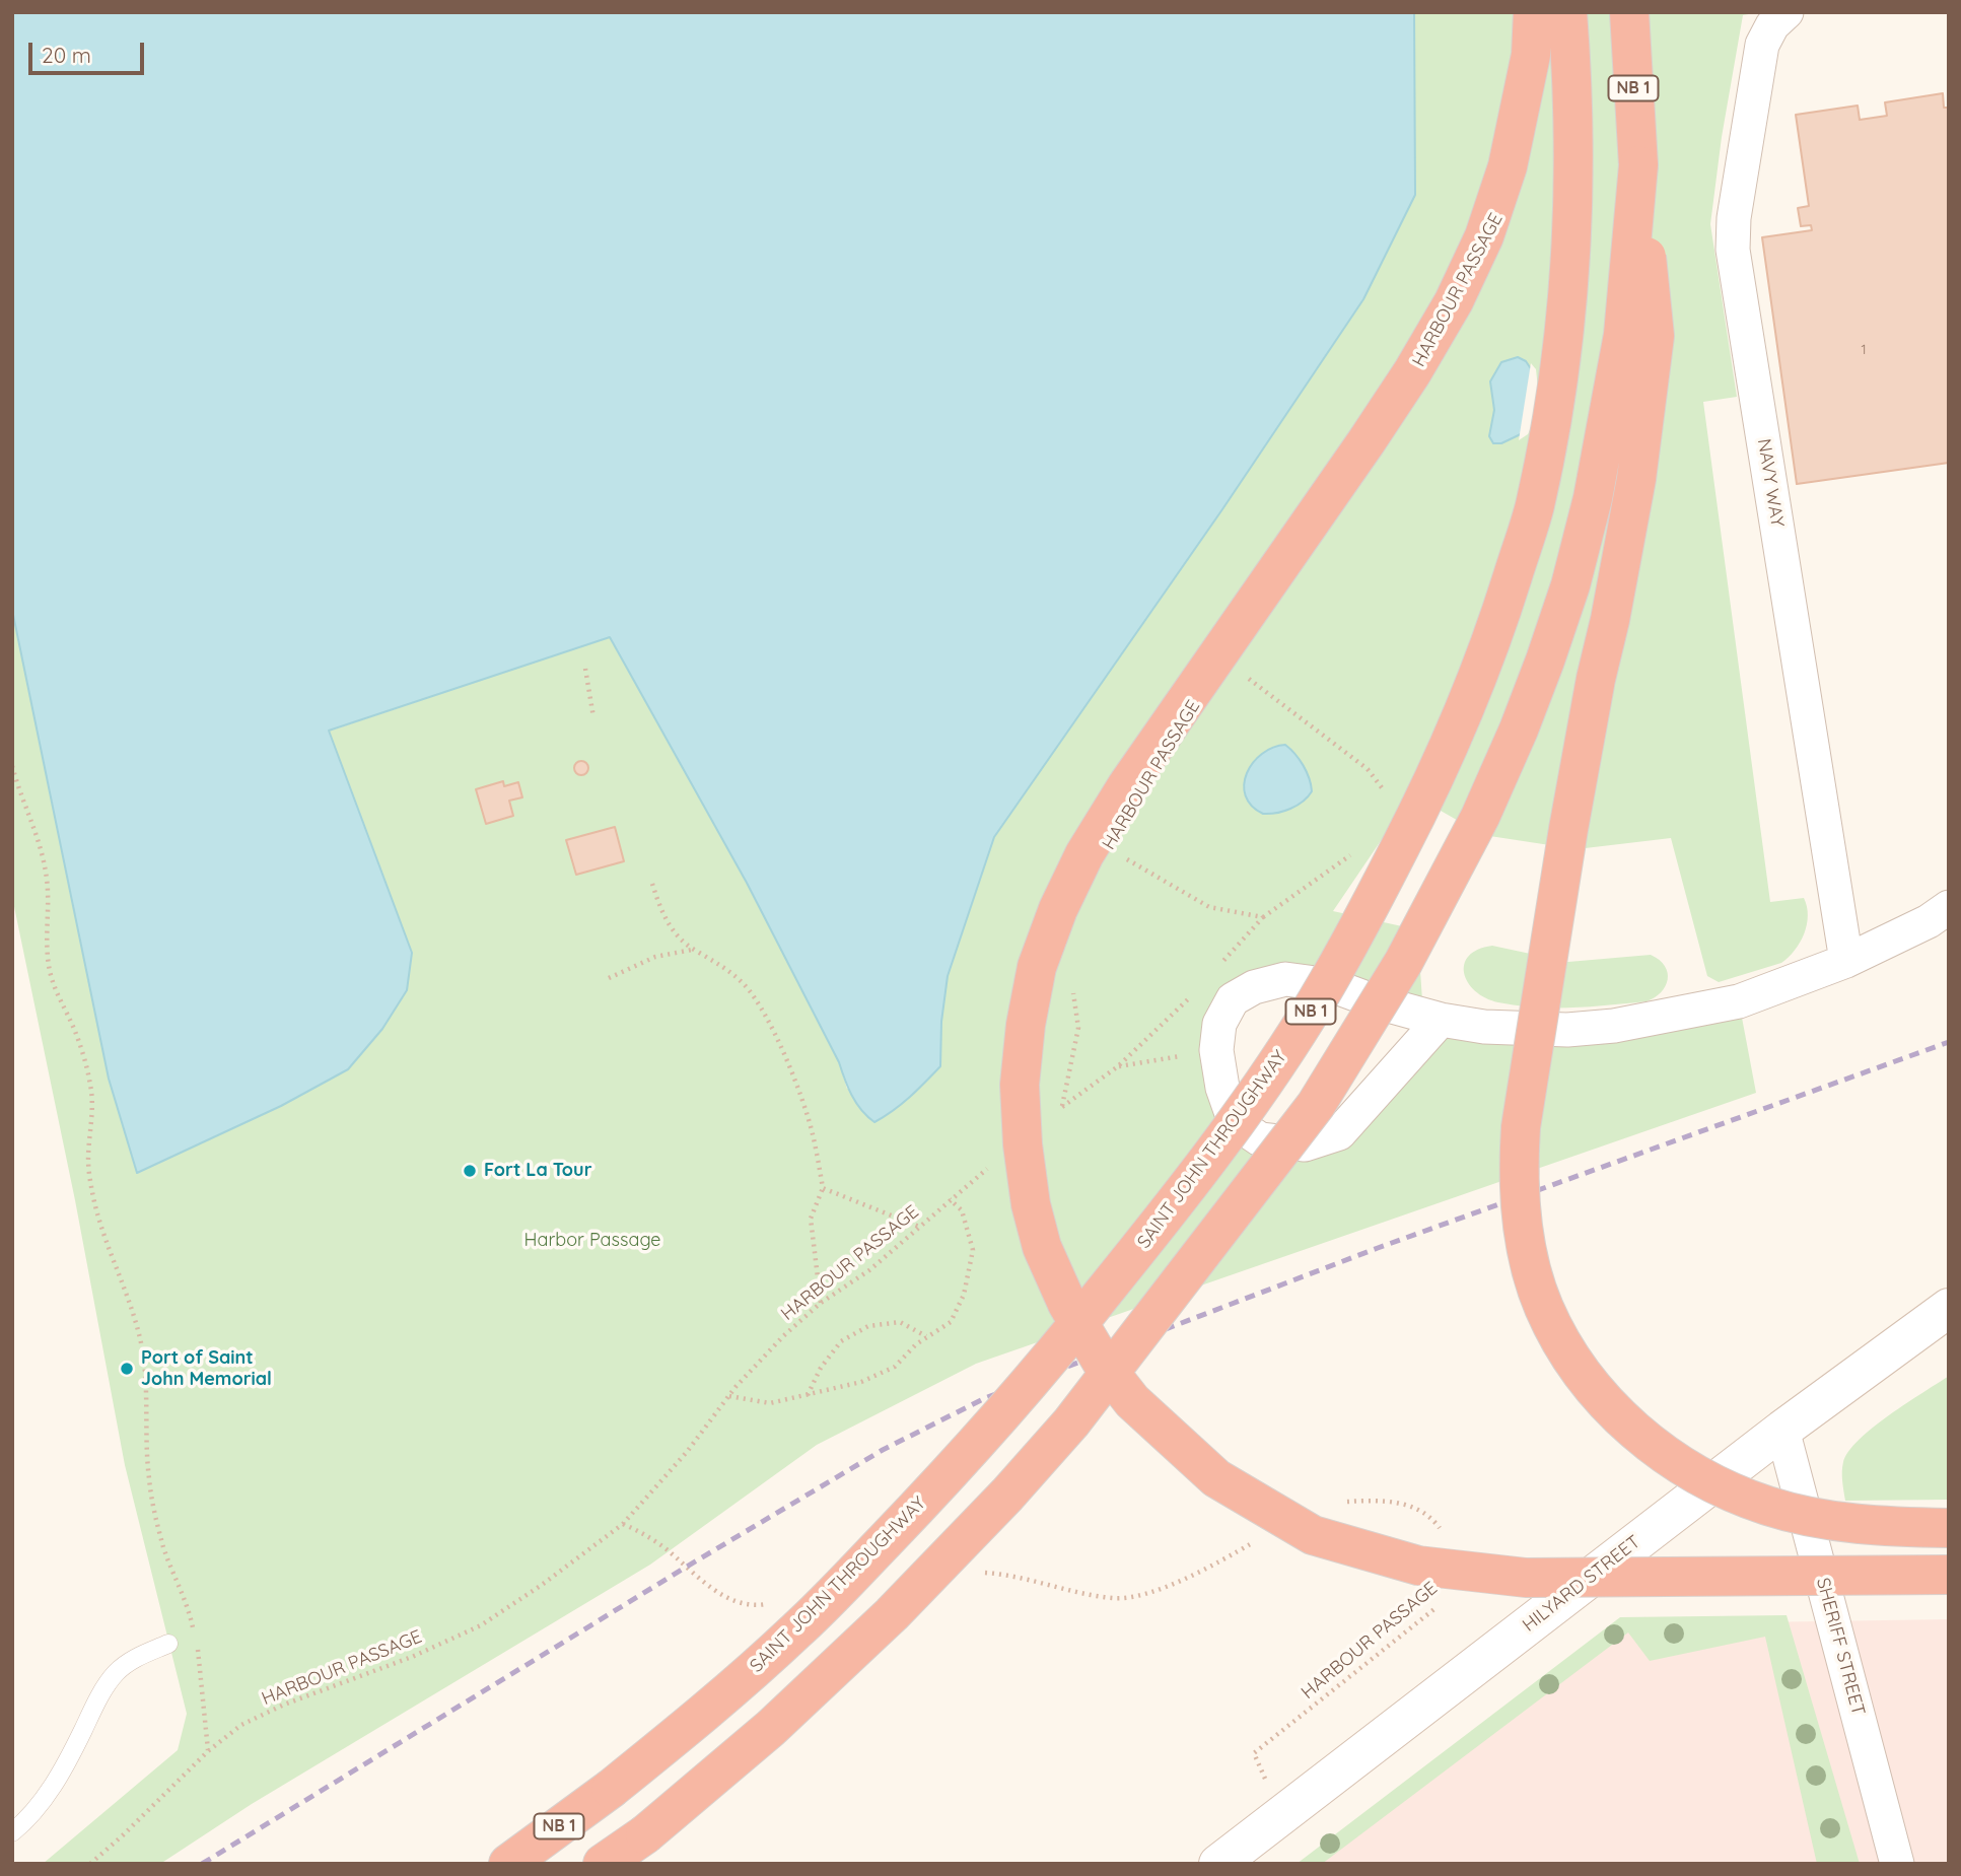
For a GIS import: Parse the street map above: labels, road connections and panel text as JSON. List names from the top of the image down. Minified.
{"streets":{"highway":["NB 1","SAINT JOHN THROUGHWAY"],"main road":["HILYARD STREET"],"street":["NAVY WAY","SHERIFF STREET"],"path":["HARBOUR PASSAGE"]},"crossings":[["HARBOUR PASSAGE","HILYARD STREET"],["HILYARD STREET","SHERIFF STREET"]],"parks":["Harbor Passage"],"places":["Fort La Tour","Port of Saint John Memorial"],"house_numbers":["1"],"scale_bar":"20 m"}
